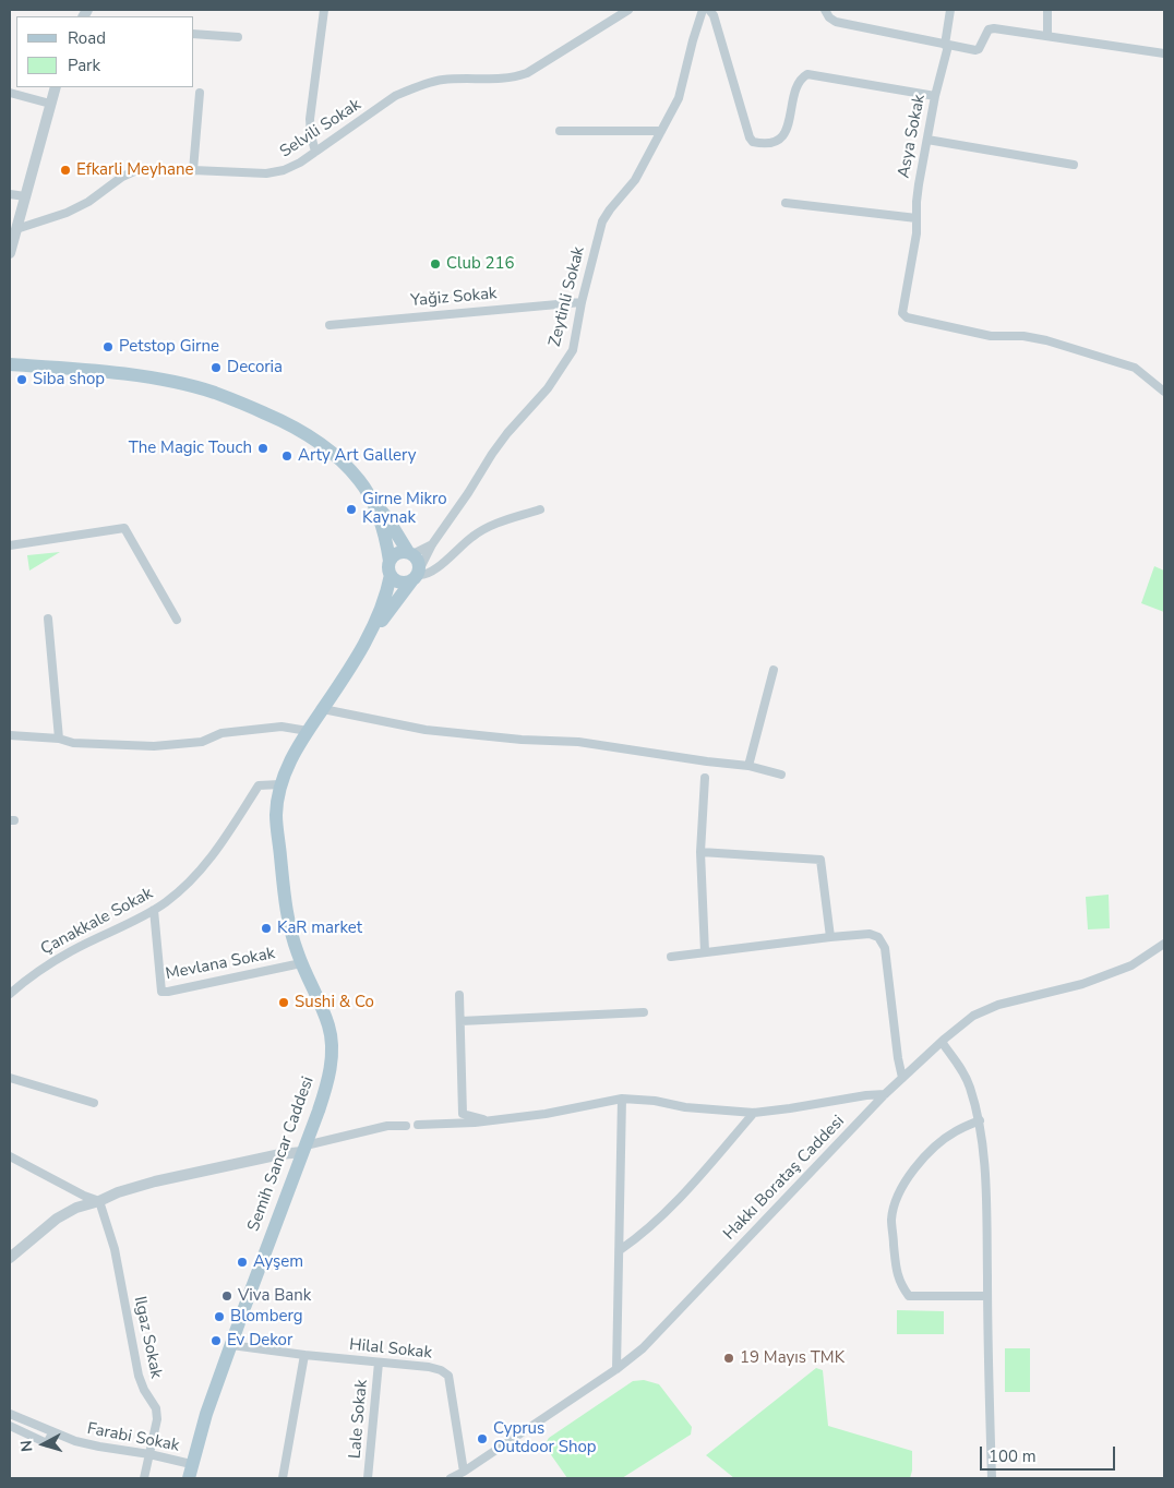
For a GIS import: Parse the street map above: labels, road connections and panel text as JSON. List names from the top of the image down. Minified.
{"streets":{"main road":["Semih Sancar Caddesi"],"street":["Selvili Sokak","Asya Sokak","Zeytinli Sokak","Yağiz Sokak","Çanakkale Sokak","Mevlana Sokak","Hakkı Borataş Caddesi","Ilgaz Sokak","Hilal Sokak","Lale Sokak","Farabi Sokak"]},"crossings":[["Zeytinli Sokak","Yağiz Sokak"],["Zeytinli Sokak","Semih Sancar Caddesi"],["Çanakkale Sokak","Mevlana Sokak"],["Çanakkale Sokak","Semih Sancar Caddesi"],["Mevlana Sokak","Semih Sancar Caddesi"],["Semih Sancar Caddesi","Hilal Sokak"],["Semih Sancar Caddesi","Farabi Sokak"],["Hakkı Borataş Caddesi","Hilal Sokak"],["Ilgaz Sokak","Farabi Sokak"],["Hilal Sokak","Lale Sokak"]],"places":["Efkarli Meyhane","Club 216","Petstop Girne","Decoria","Siba shop","The Magic Touch","Arty Art Gallery","Girne Mikro Kaynak","KaR market","Sushi & Co","Ayşem","Viva Bank","Blomberg","Ev Dekor","19 Mayıs TMK","Cyprus Outdoor Shop"],"legend":["Road","Park"],"scale_bar":"100 m","north":"left"}
